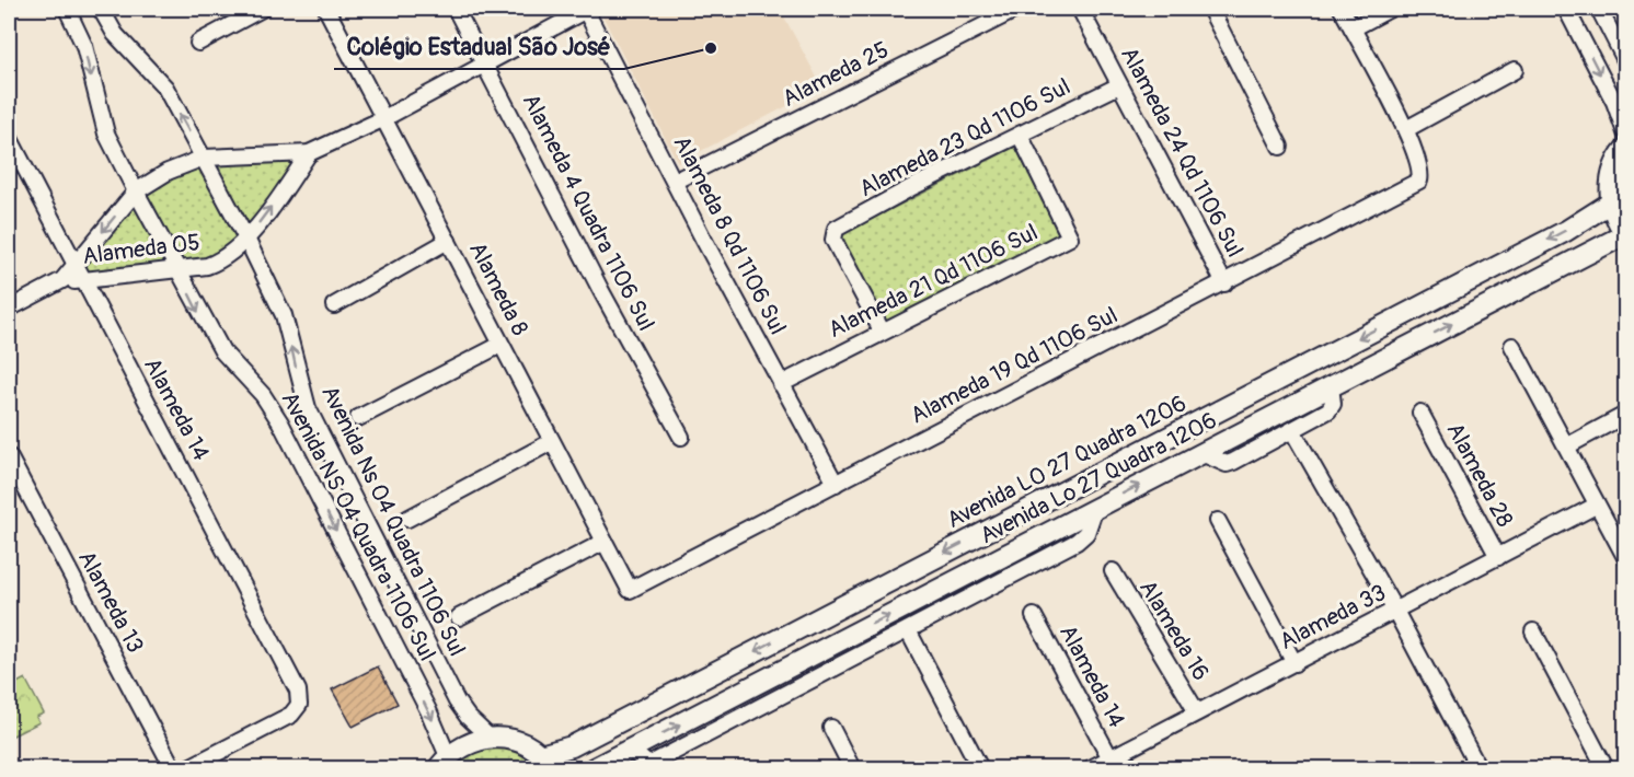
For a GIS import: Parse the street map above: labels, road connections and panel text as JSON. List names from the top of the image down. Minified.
{"streets":{"main road":["Avenida L0 27 Quadra 1206","Avenida Lo 27 Quadra 1206"],"street":["Alameda 25","Alameda 23 Qd 1106 Sul","Alameda 24 Qd 1106 Sul","Alameda 4 Quadra 1106 Sul","Alameda 8 Qd 1106 Sul","Alameda 05","Alameda 21 Qd 1106 Sul","Alameda 8","Alameda 19 Qd 1106 Sul","Alameda 14","Alameda 28","Avenida Ns 04 Quadra 1106 Sul","Avenida NS 04 Quadra 1106 Sul","Alameda 13","Alameda 33","Alameda 16"]},"crossings":[["Alameda 25","Alameda 8 Qd 1106 Sul"],["Alameda 23 Qd 1106 Sul","Alameda 24 Qd 1106 Sul"],["Alameda 23 Qd 1106 Sul","Alameda 21 Qd 1106 Sul"],["Alameda 24 Qd 1106 Sul","Alameda 19 Qd 1106 Sul"],["Alameda 8 Qd 1106 Sul","Alameda 21 Qd 1106 Sul"],["Alameda 8 Qd 1106 Sul","Alameda 19 Qd 1106 Sul"],["Alameda 05","Alameda 14"],["Alameda 05","Avenida Ns 04 Quadra 1106 Sul"],["Alameda 05","Avenida NS 04 Quadra 1106 Sul"],["Alameda 8","Alameda 19 Qd 1106 Sul"],["Alameda 14","Alameda 33"],["Alameda 28","Alameda 33"],["Alameda 33","Alameda 16"]],"one_way":["Avenida L0 27 Quadra 1206","Avenida Lo 27 Quadra 1206","Avenida Ns 04 Quadra 1106 Sul","Avenida NS 04 Quadra 1106 Sul"],"places":["Colégio Estadual São José"]}
